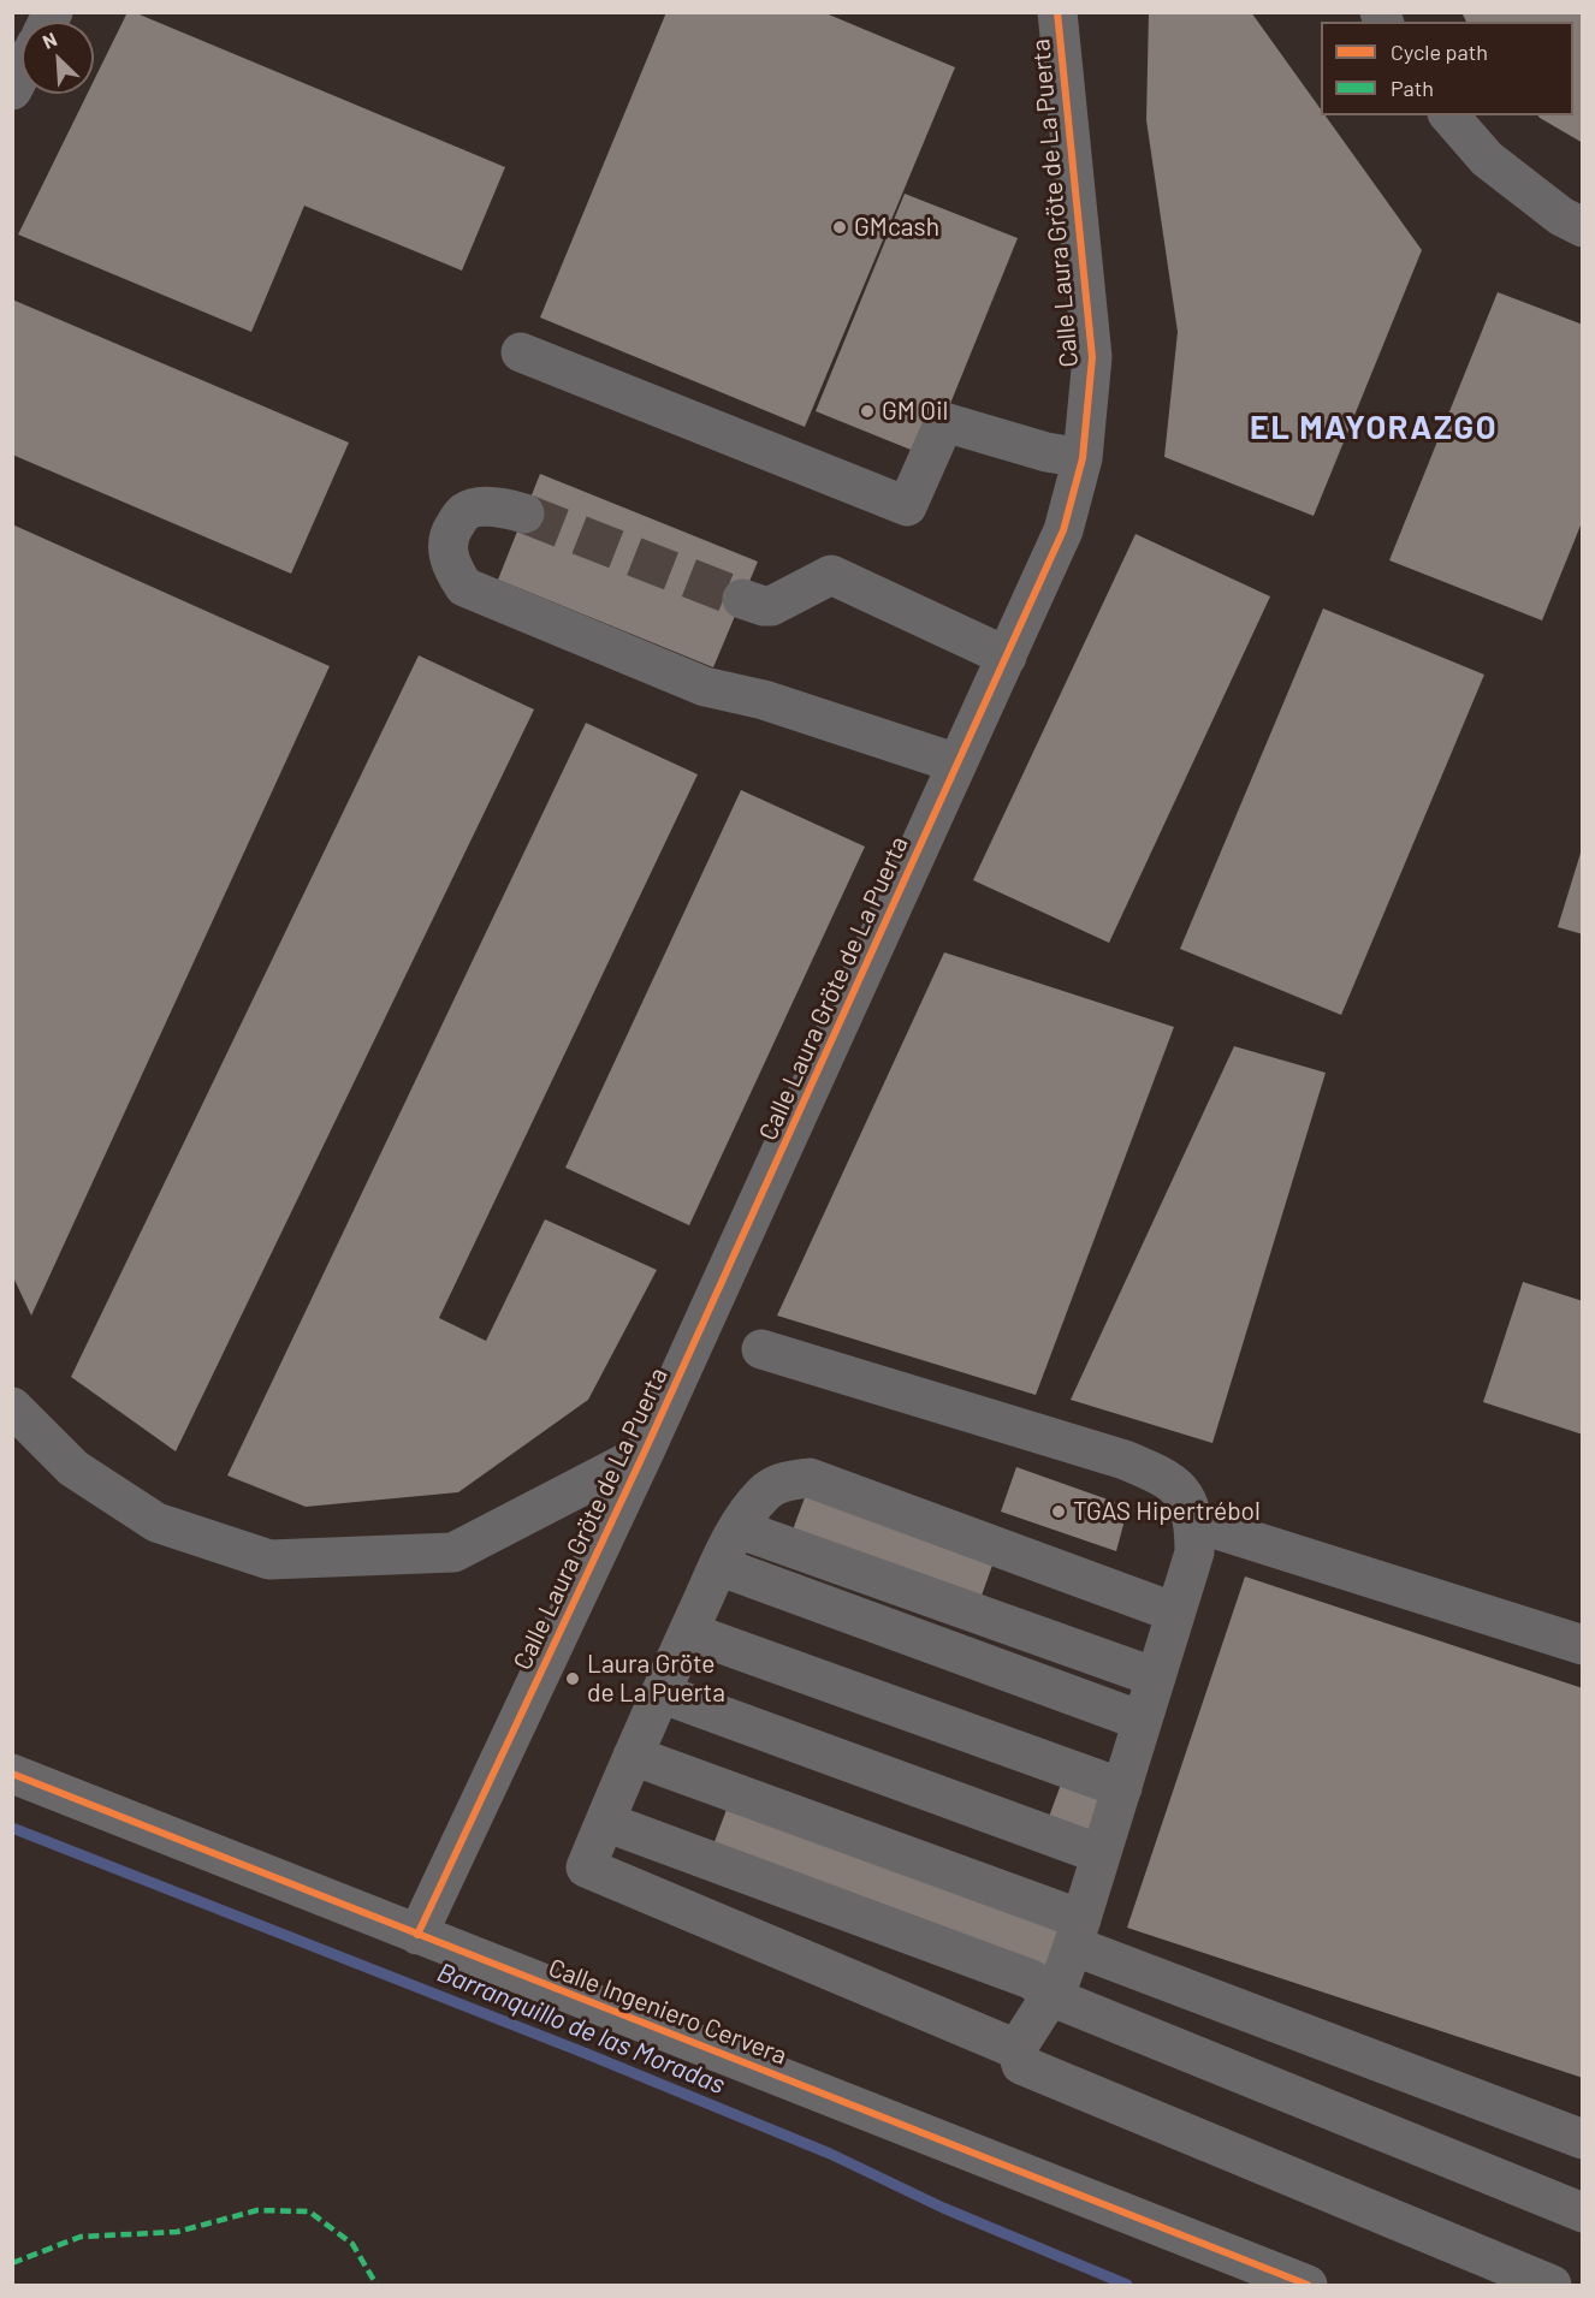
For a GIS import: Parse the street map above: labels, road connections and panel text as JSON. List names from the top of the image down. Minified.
{"streets":{"street":["Calle Laura Gröte de La Puerta","Calle Ingeniero Cervera"]},"crossings":[["Calle Laura Gröte de La Puerta","Calle Ingeniero Cervera"]],"districts":["EL MAYORAZGO"],"water":["Barranquillo de las Moradas"],"places":["GMcash","GM Oil","TGAS Hipertrébol","Laura Gröte de La Puerta"],"legend":["Cycle path","Path"],"north":"top left"}
